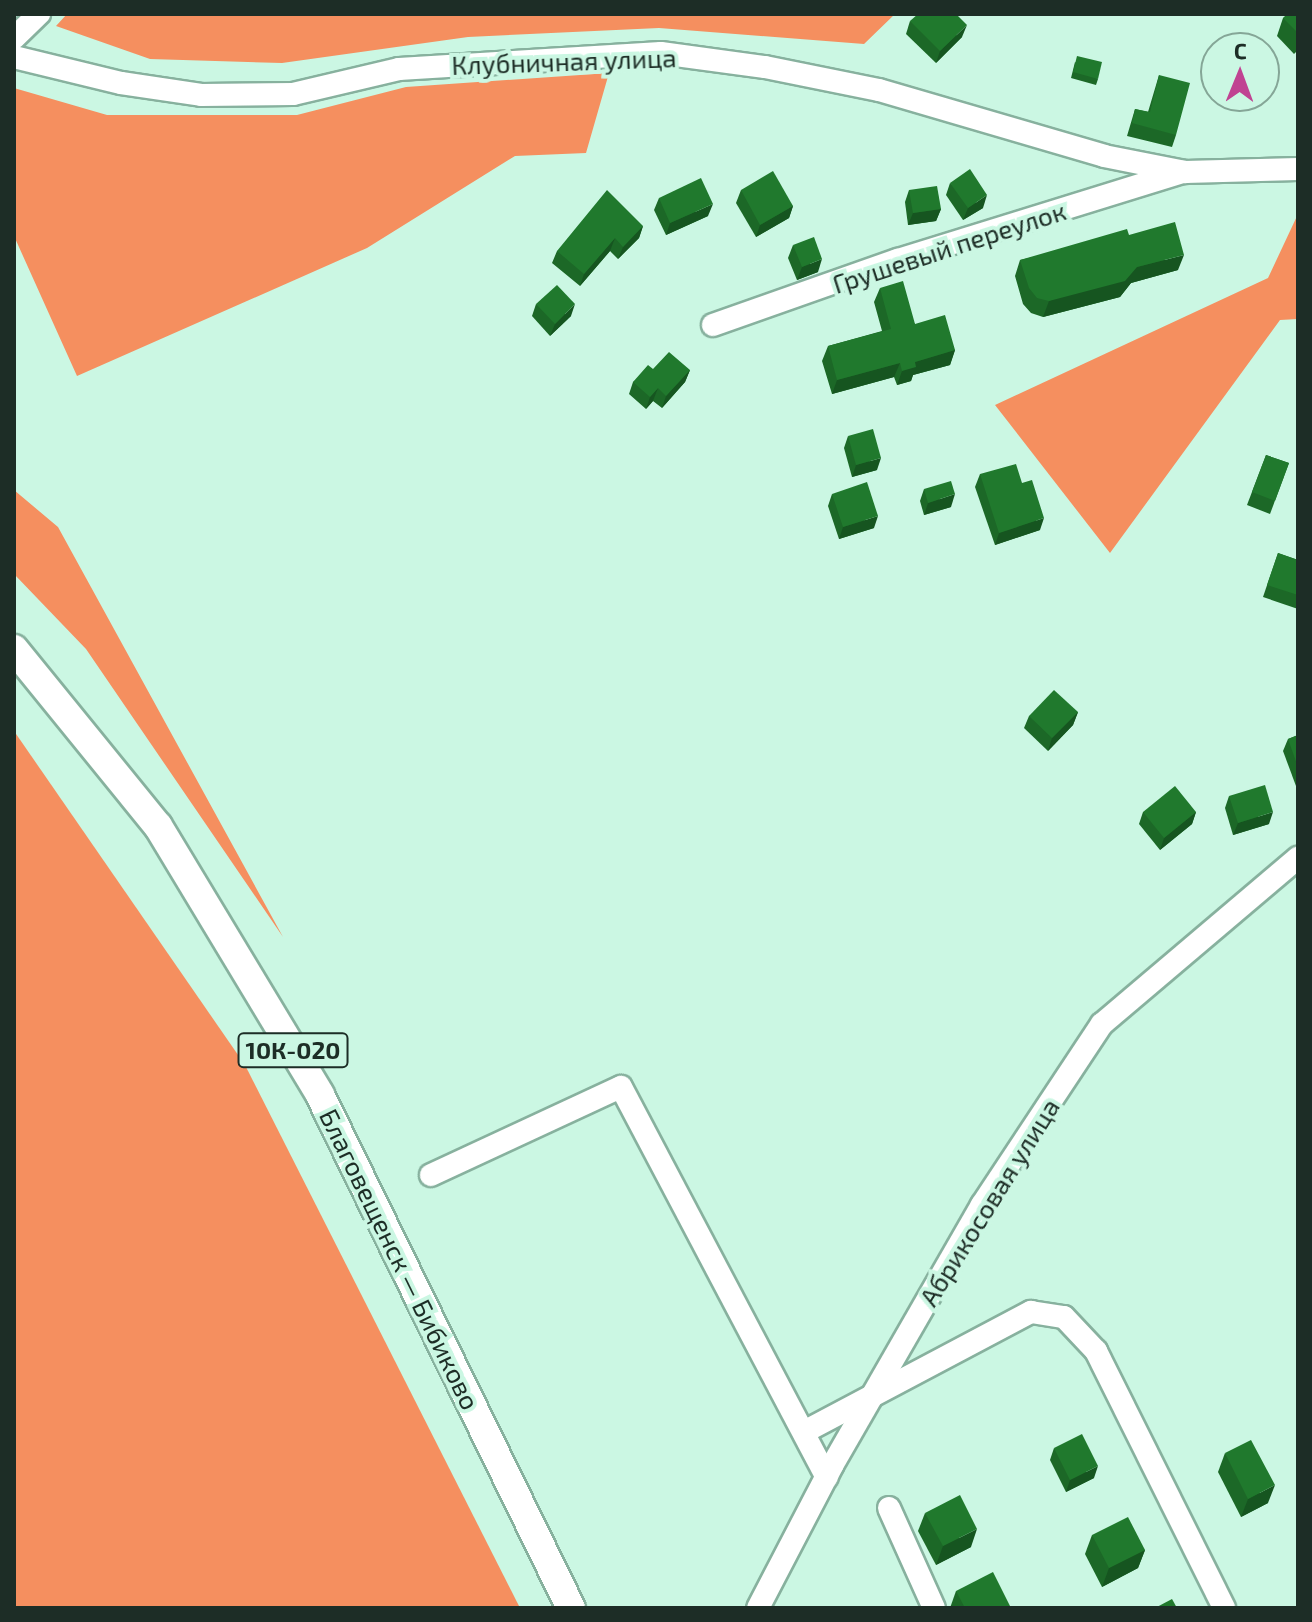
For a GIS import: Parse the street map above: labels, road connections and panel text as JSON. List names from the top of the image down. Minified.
{"streets":{"main road":["10К-020","Благовещенск — Бибиково"],"street":["Клубничная улица","Грушевый переулок","Абрикосовая улица"]},"crossings":[["Клубничная улица","Грушевый переулок"]],"north":"top"}
